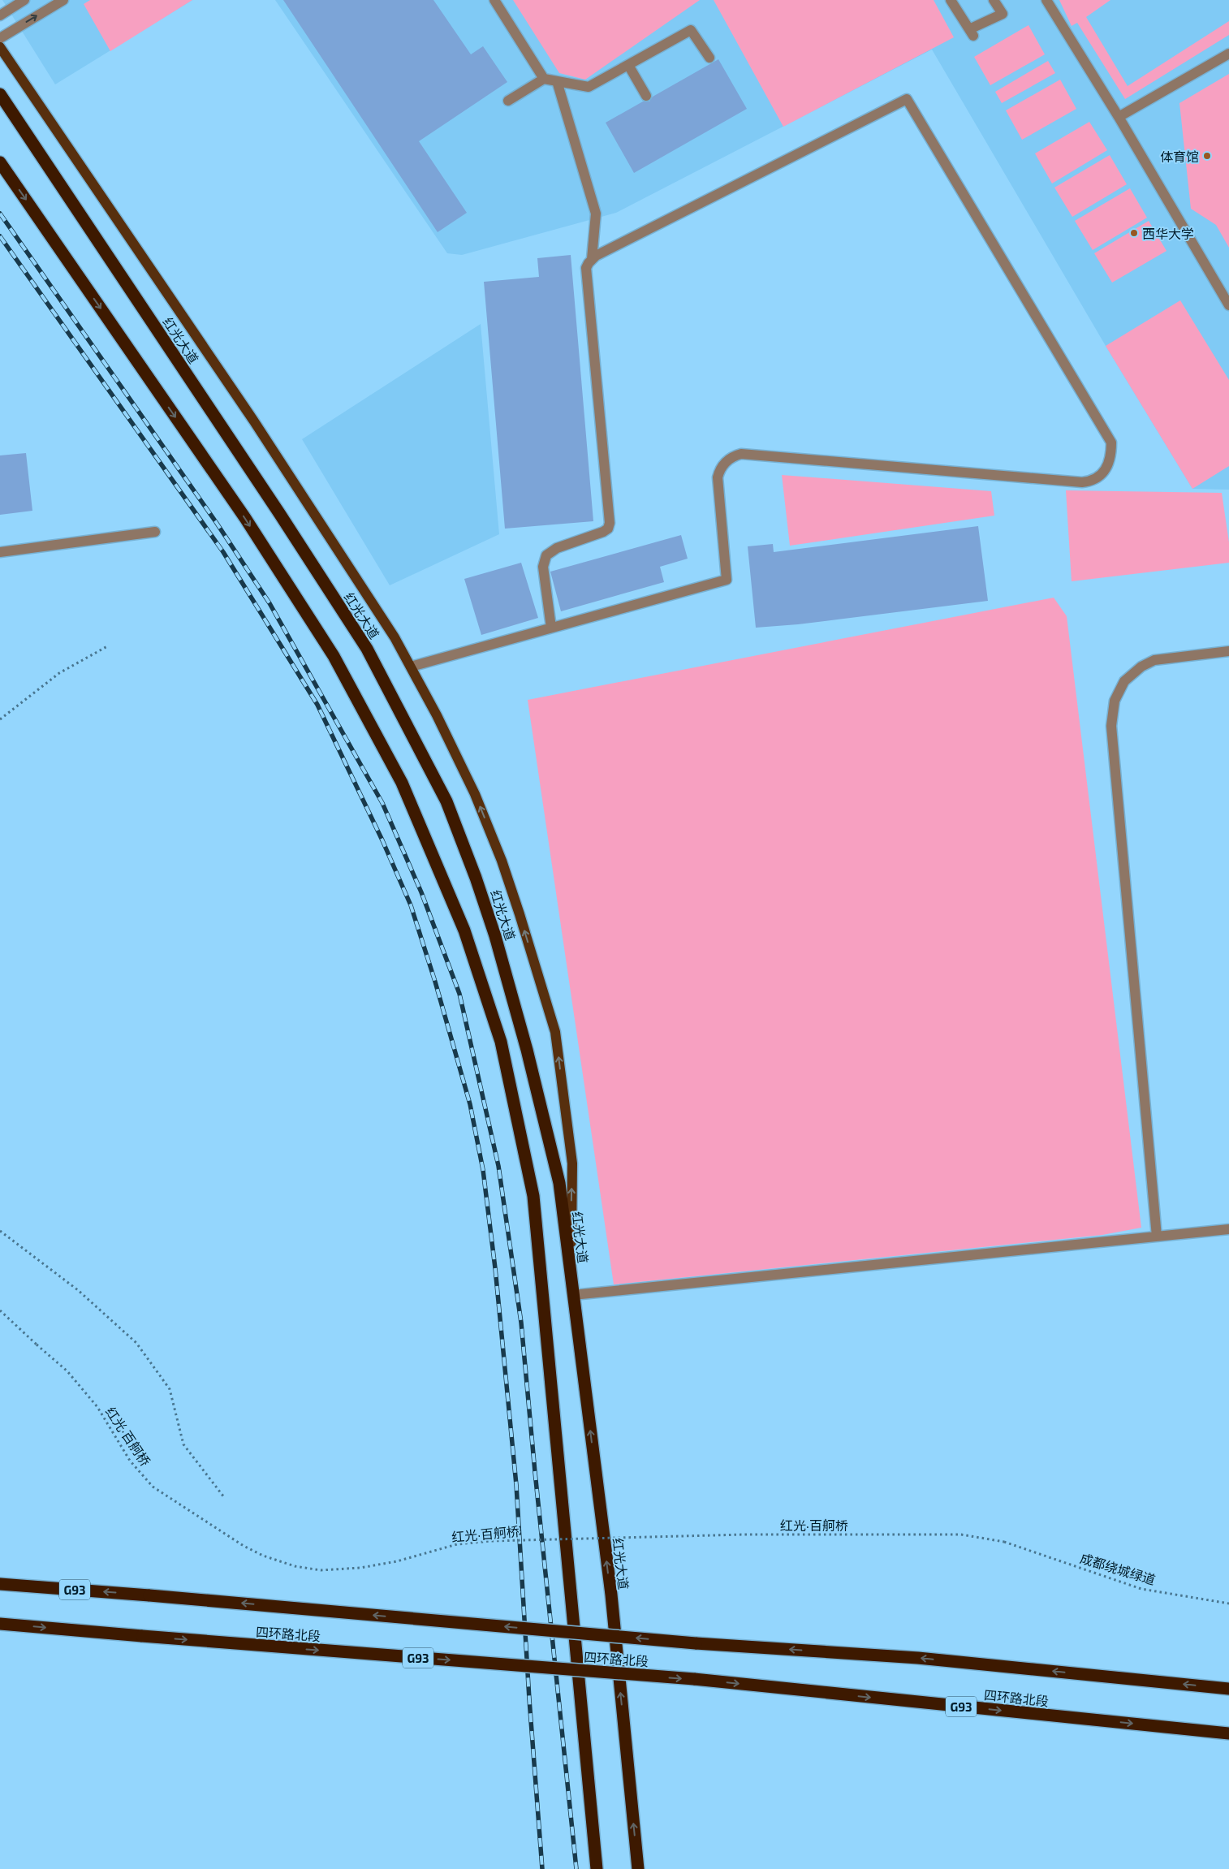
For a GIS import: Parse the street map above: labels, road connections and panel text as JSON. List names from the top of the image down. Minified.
{"streets":{"highway":["红光大道","G93","四环路北段"],"path":["红光·百舸桥","成都绕城绿道"]},"crossings":[["红光·百舸桥","成都绕城绿道"]],"places":["体育馆","西华大学"]}
